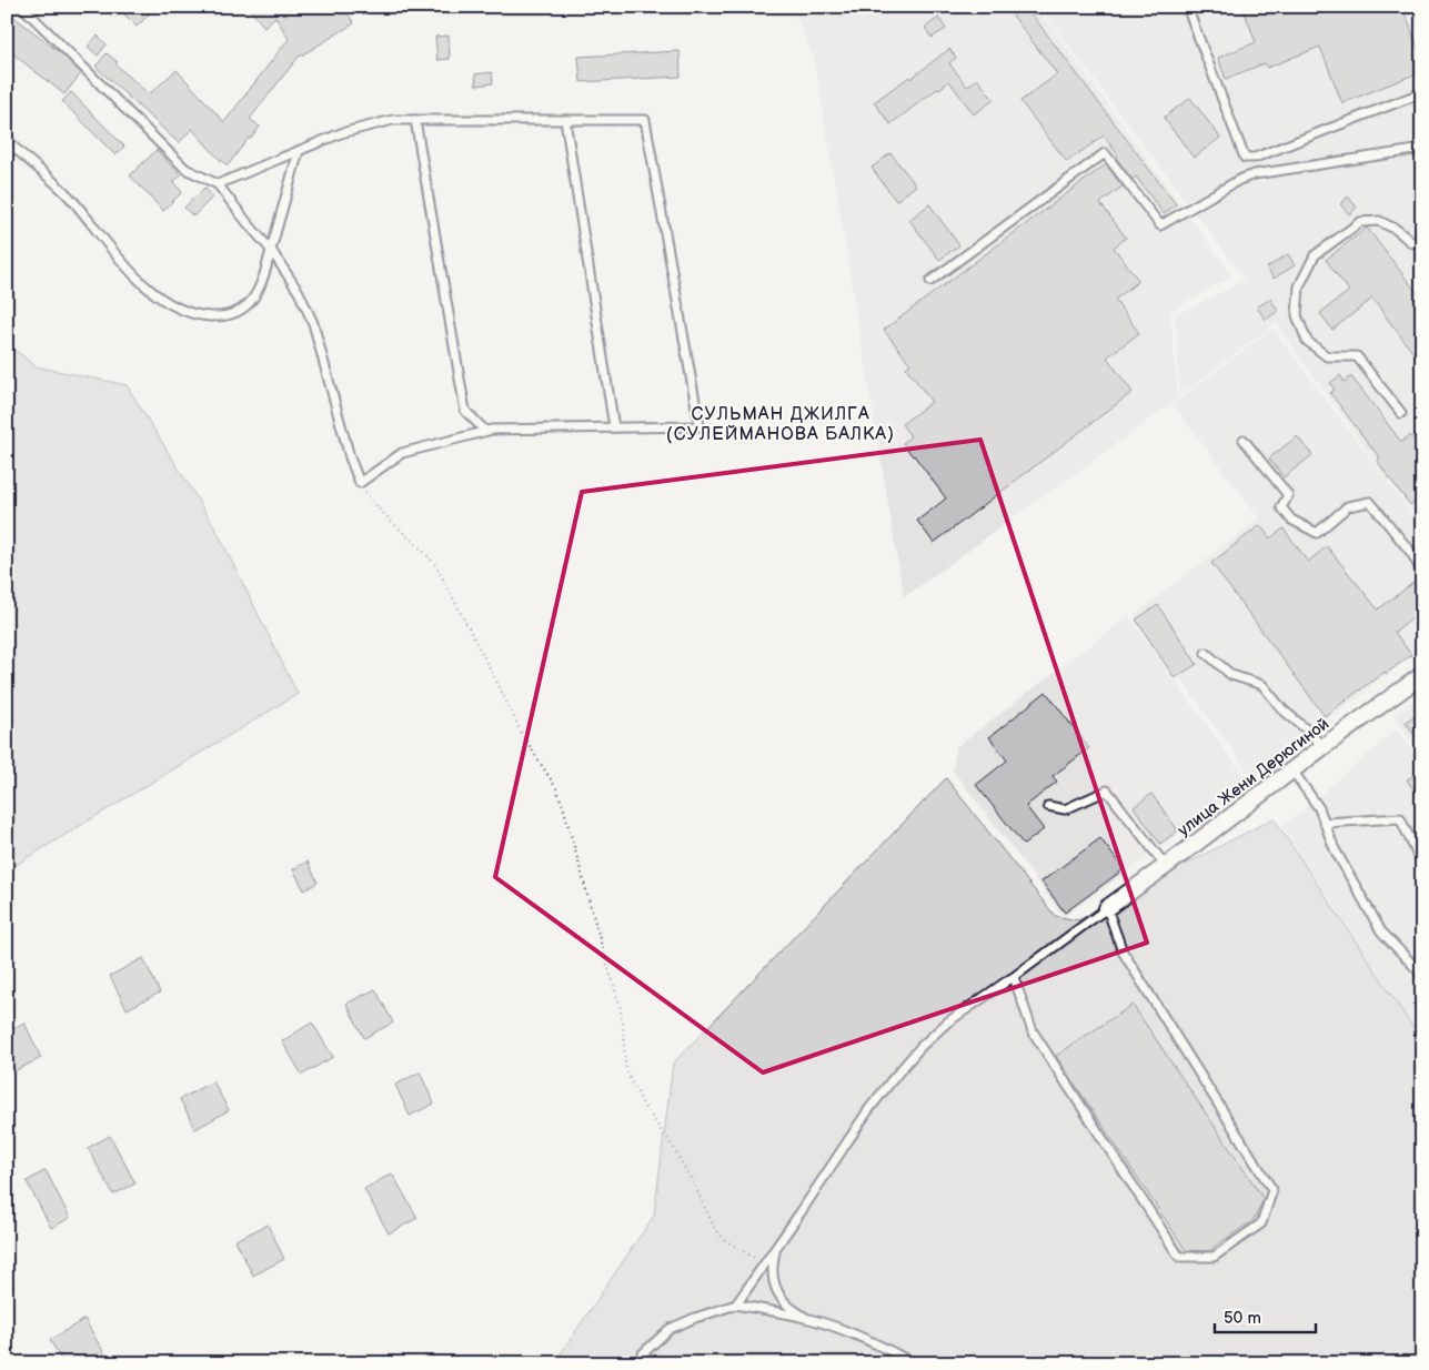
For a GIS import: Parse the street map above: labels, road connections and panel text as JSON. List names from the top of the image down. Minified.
{"streets":{"street":["улица Жени Дерюгиной"]},"districts":["СУЛЬМАН ДЖИЛГА (СУЛЕЙМАНОВА БАЛКА)"],"scale_bar":"50 m"}
